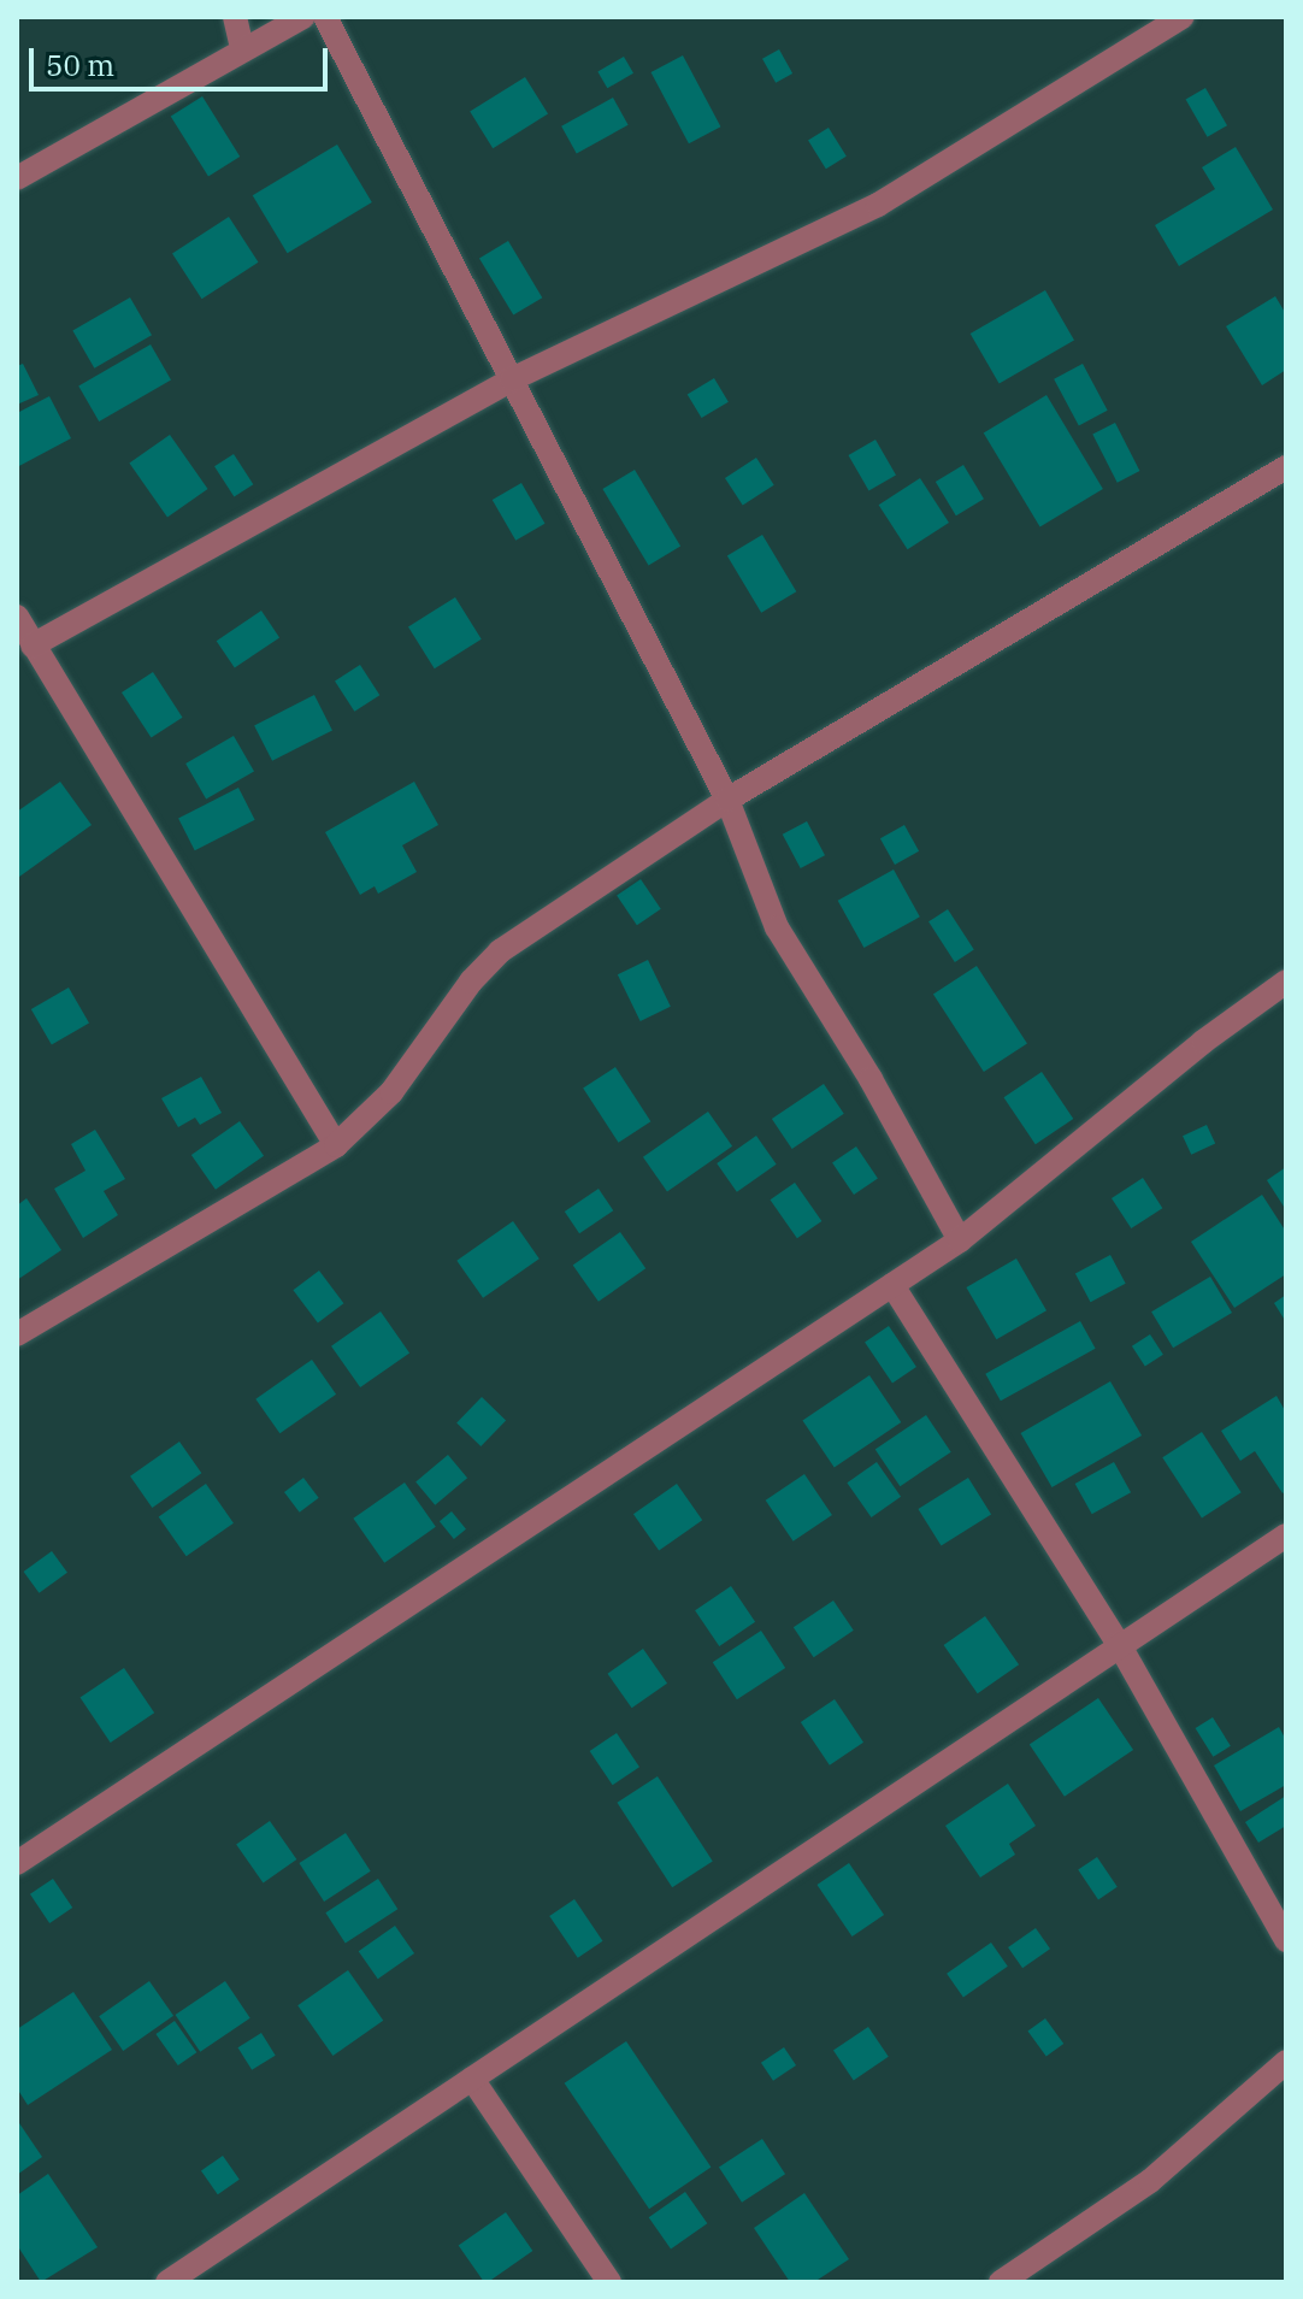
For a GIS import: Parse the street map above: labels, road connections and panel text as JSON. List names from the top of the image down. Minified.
{"scale_bar":"50 m"}
